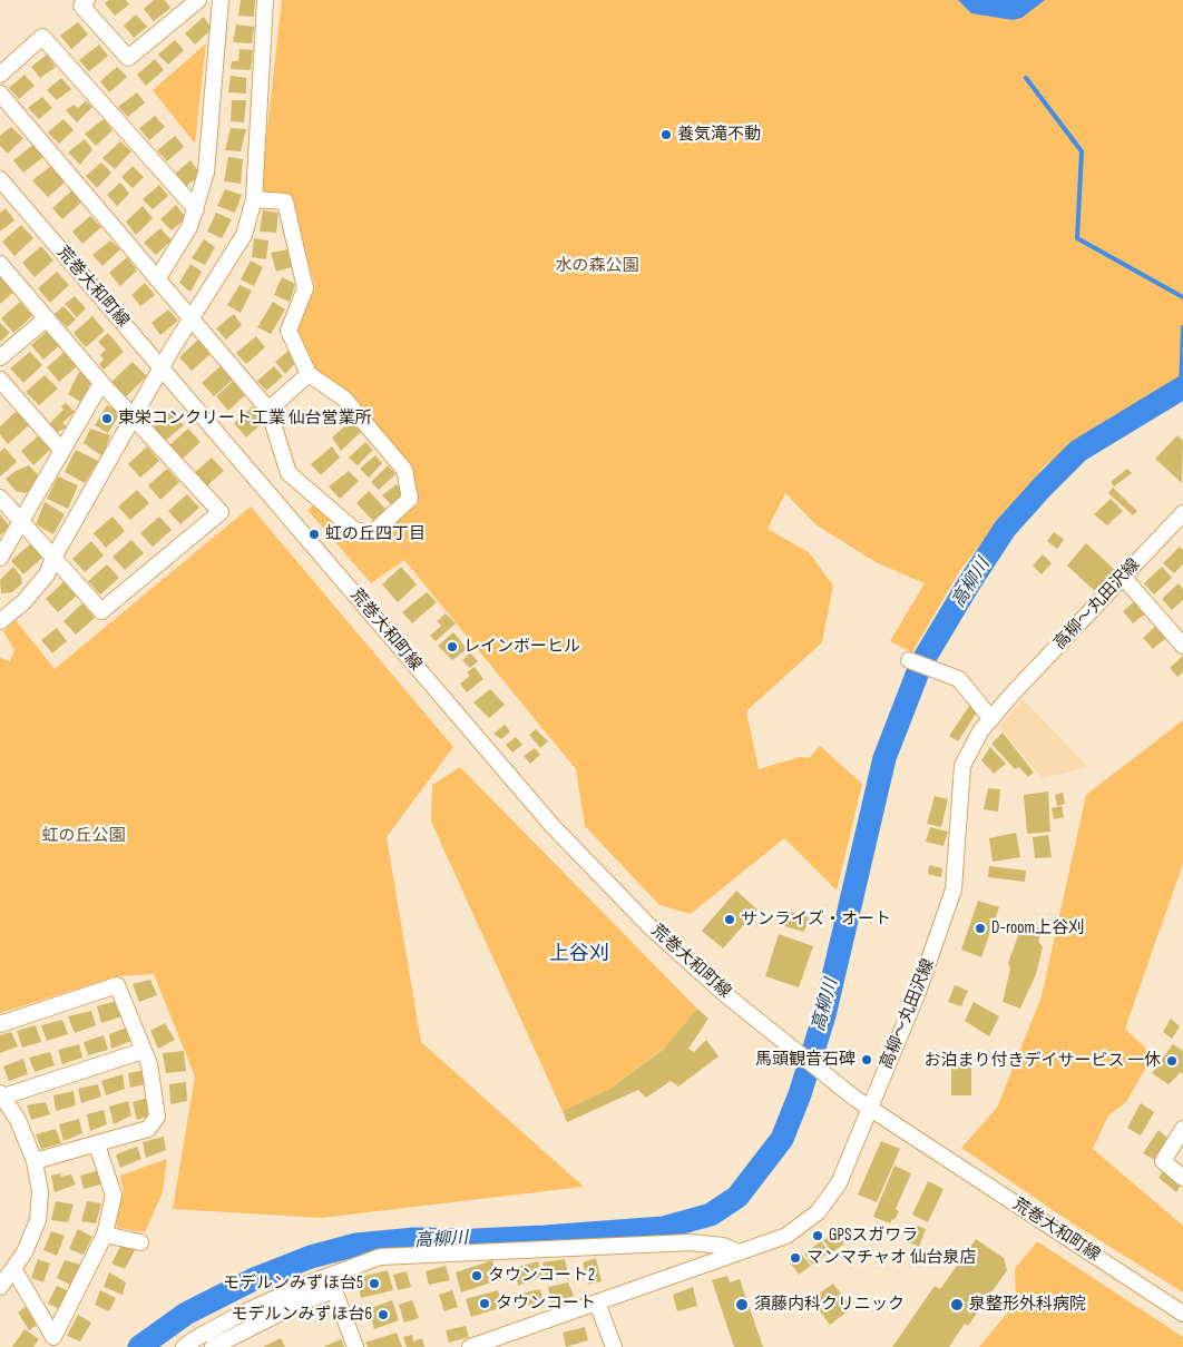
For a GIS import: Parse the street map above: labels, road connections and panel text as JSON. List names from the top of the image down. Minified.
{"streets":{"street":["荒巻大和町線","高柳～丸田沢線"]},"crossings":[["荒巻大和町線","高柳～丸田沢線"]],"districts":["上谷刈"],"water":["高柳川"],"parks":["水の森公園","虹の丘公園"],"places":["養気滝不動","東栄コンクリート工業 仙台営業所","虹の丘四丁目","レインボーヒル","サンライズ・オート","D-room上谷刈","馬頭観音石碑","お泊まり付きデイサービス 一休","GPSスガワラ","マンマチャオ 仙台泉店","タウンコート2","モデルンみずほ台5","タウンコート","須藤内科クリニック","泉整形外科病院","モデルンみずほ台6"]}
